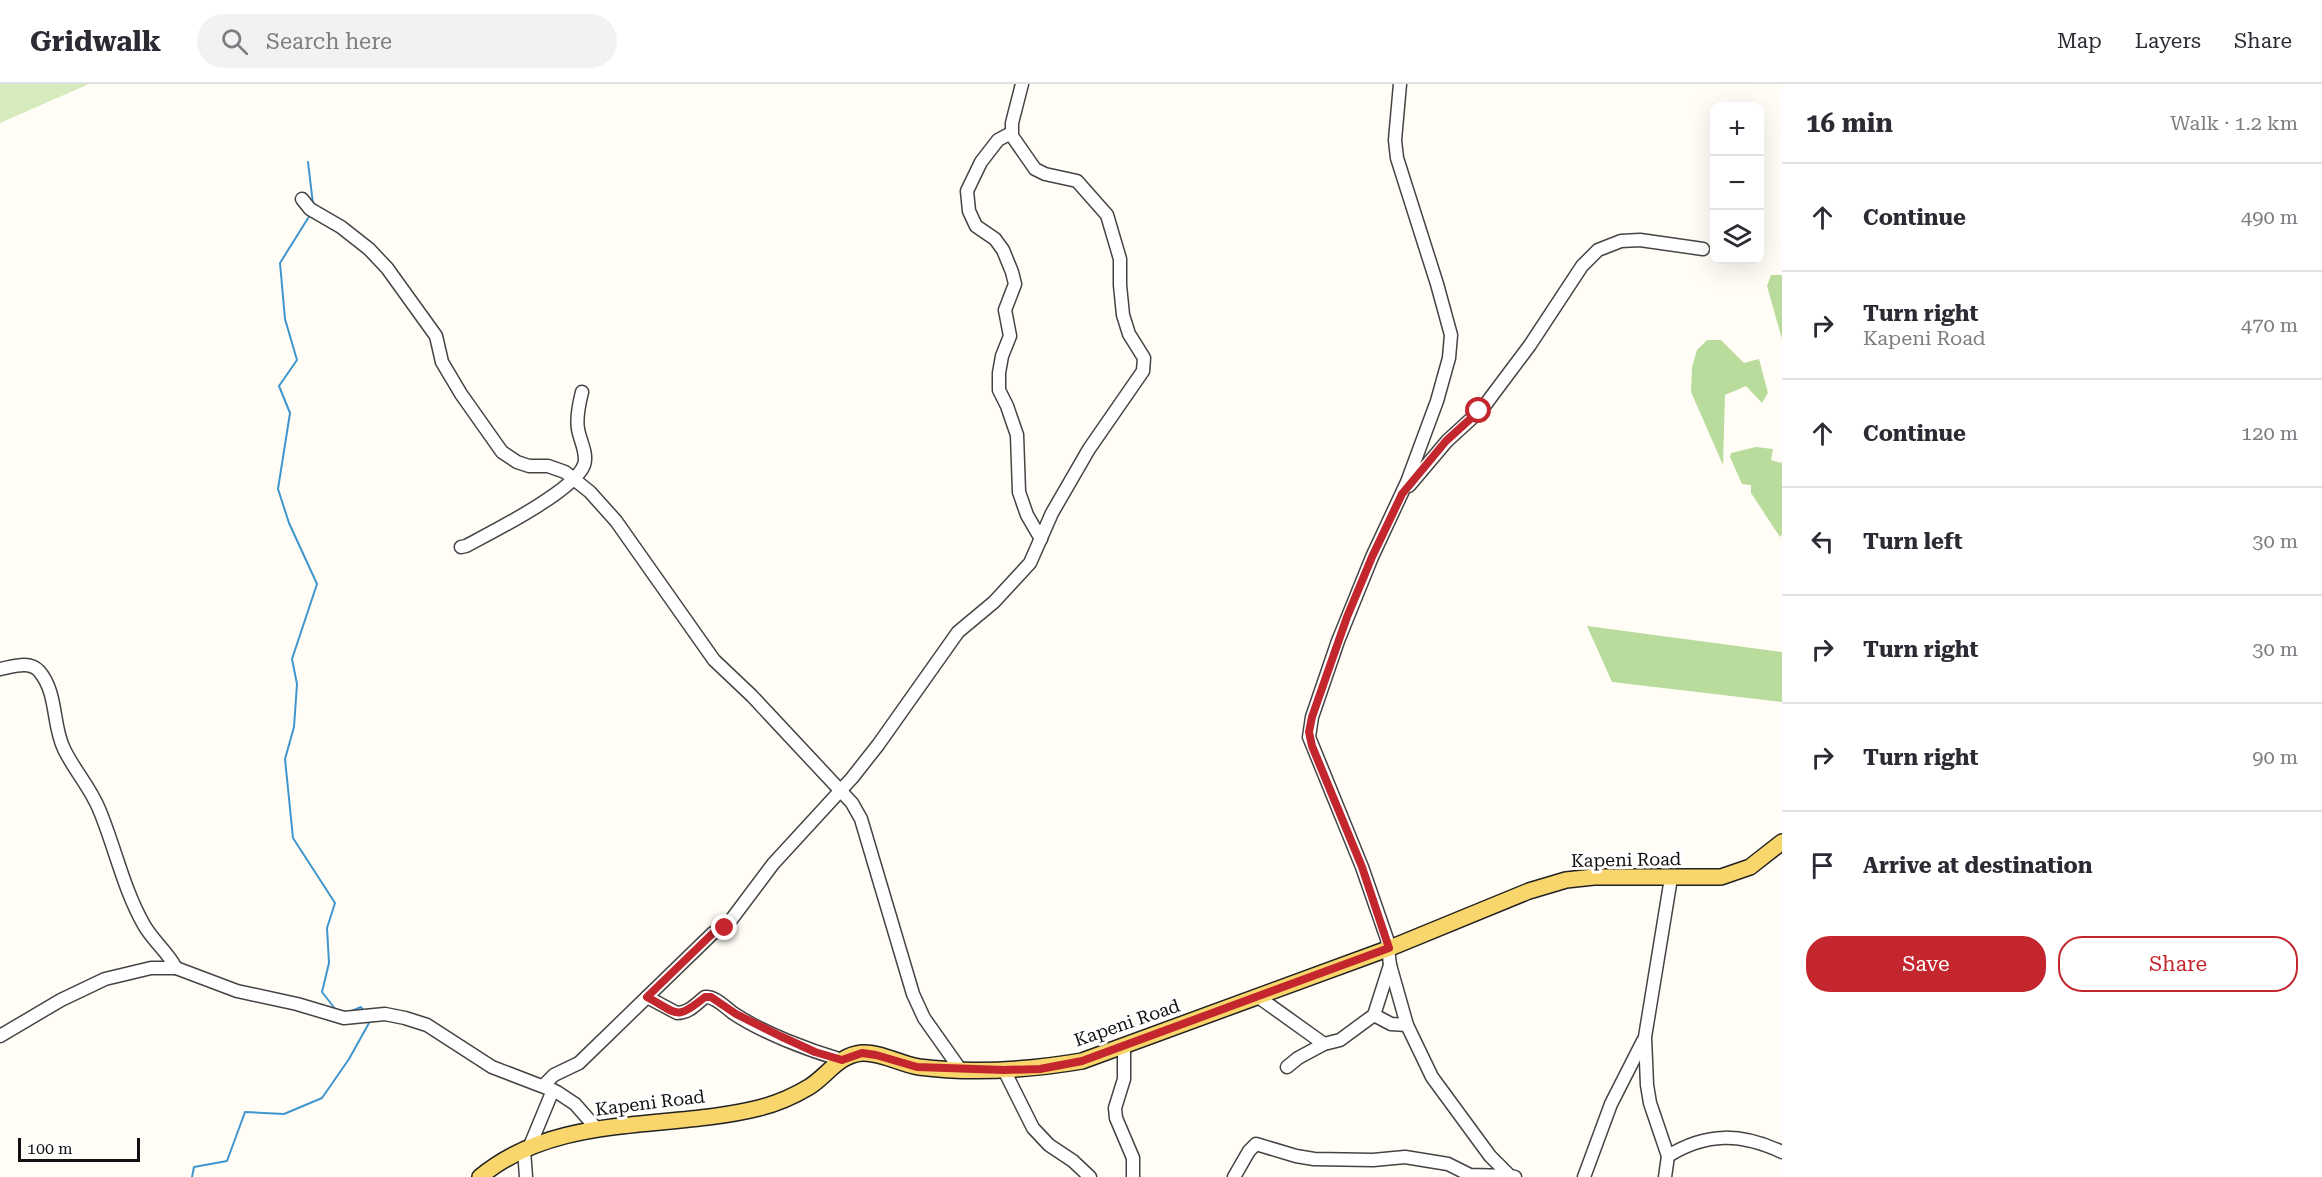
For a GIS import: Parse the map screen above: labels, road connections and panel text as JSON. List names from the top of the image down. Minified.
{"streets":{"main road":["Kapeni Road"]},"scale_bar":"100 m","page":{"header":"Gridwalk","search":"Search here","nav":["Map","Layers","Share"],"heading":["16 min","Walk · 1.2 km"],"map_buttons":["+","−"],"list":[["Continue","490 m"],["Turn right","Kapeni Road","470 m"],["Continue","120 m"],["Turn left","30 m"],["Turn right","30 m"],["Turn right","90 m"],"Arrive at destination"],"buttons":["Save","Share"],"scale":"100 m"}}
